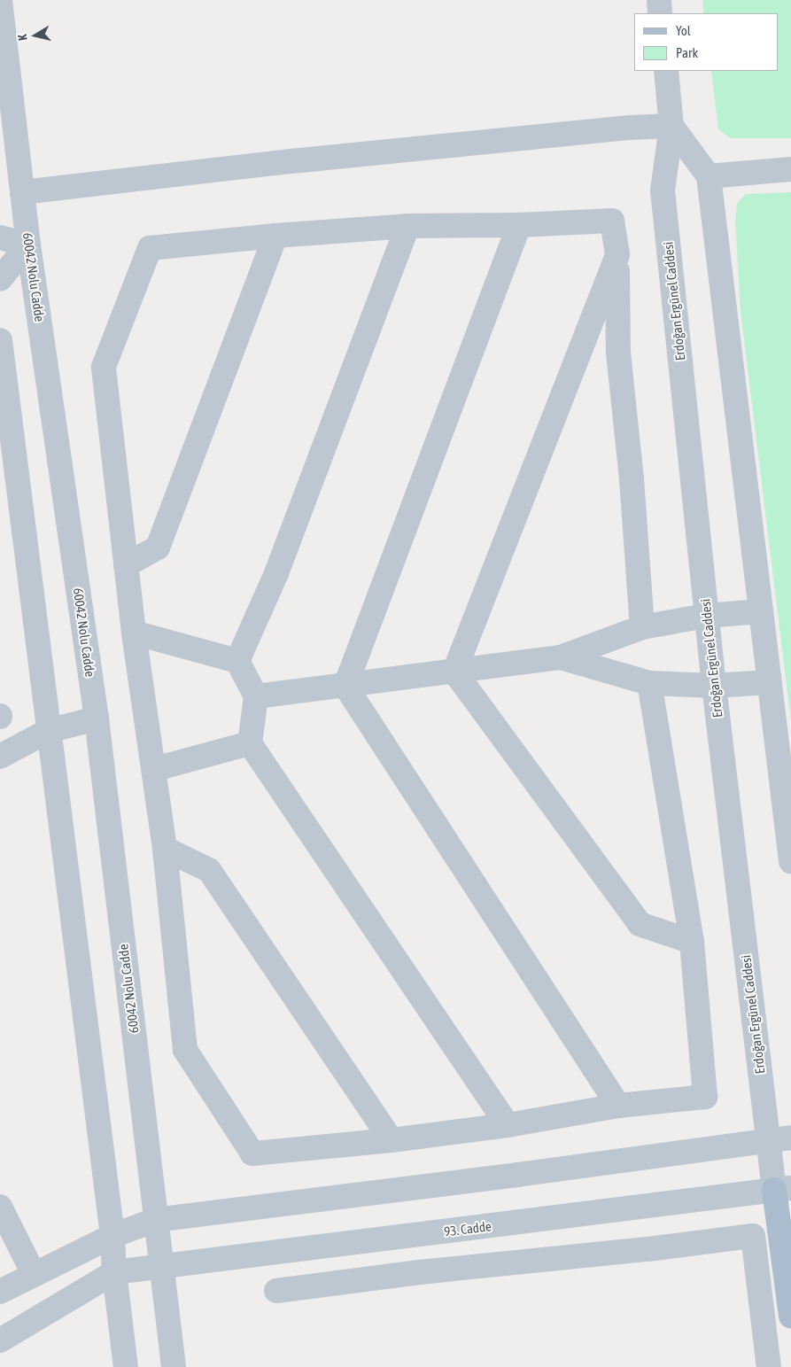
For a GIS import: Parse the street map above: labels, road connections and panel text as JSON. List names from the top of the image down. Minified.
{"streets":{"street":["60042 Nolu Cadde","Erdoğan Ergünel Caddesi","93. Cadde"]},"crossings":[["60042 Nolu Cadde","93. Cadde"],["Erdoğan Ergünel Caddesi","93. Cadde"]],"legend":["Yol","Park"],"north":"left"}
